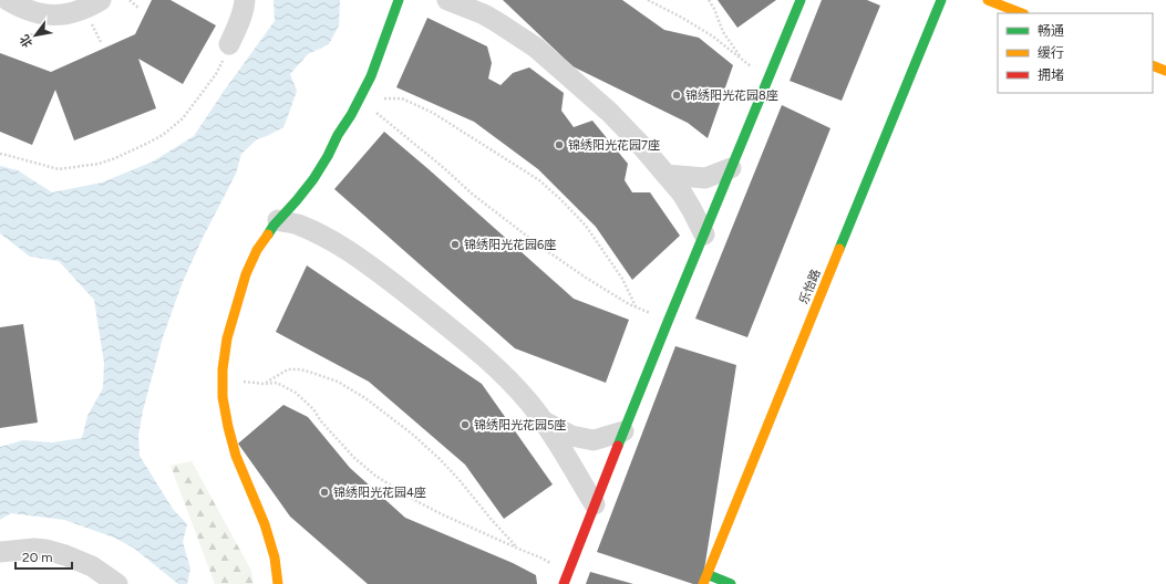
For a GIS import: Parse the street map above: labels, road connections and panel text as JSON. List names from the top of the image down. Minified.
{"streets":{"street":["乐怡路"]},"places":["锦绣阳光花园8座","锦绣阳光花园7座","锦绣阳光花园6座","锦绣阳光花园5座","锦绣阳光花园4座"],"legend":["畅通","缓行","拥堵"],"scale_bar":"20 m","north":"bottom left"}
